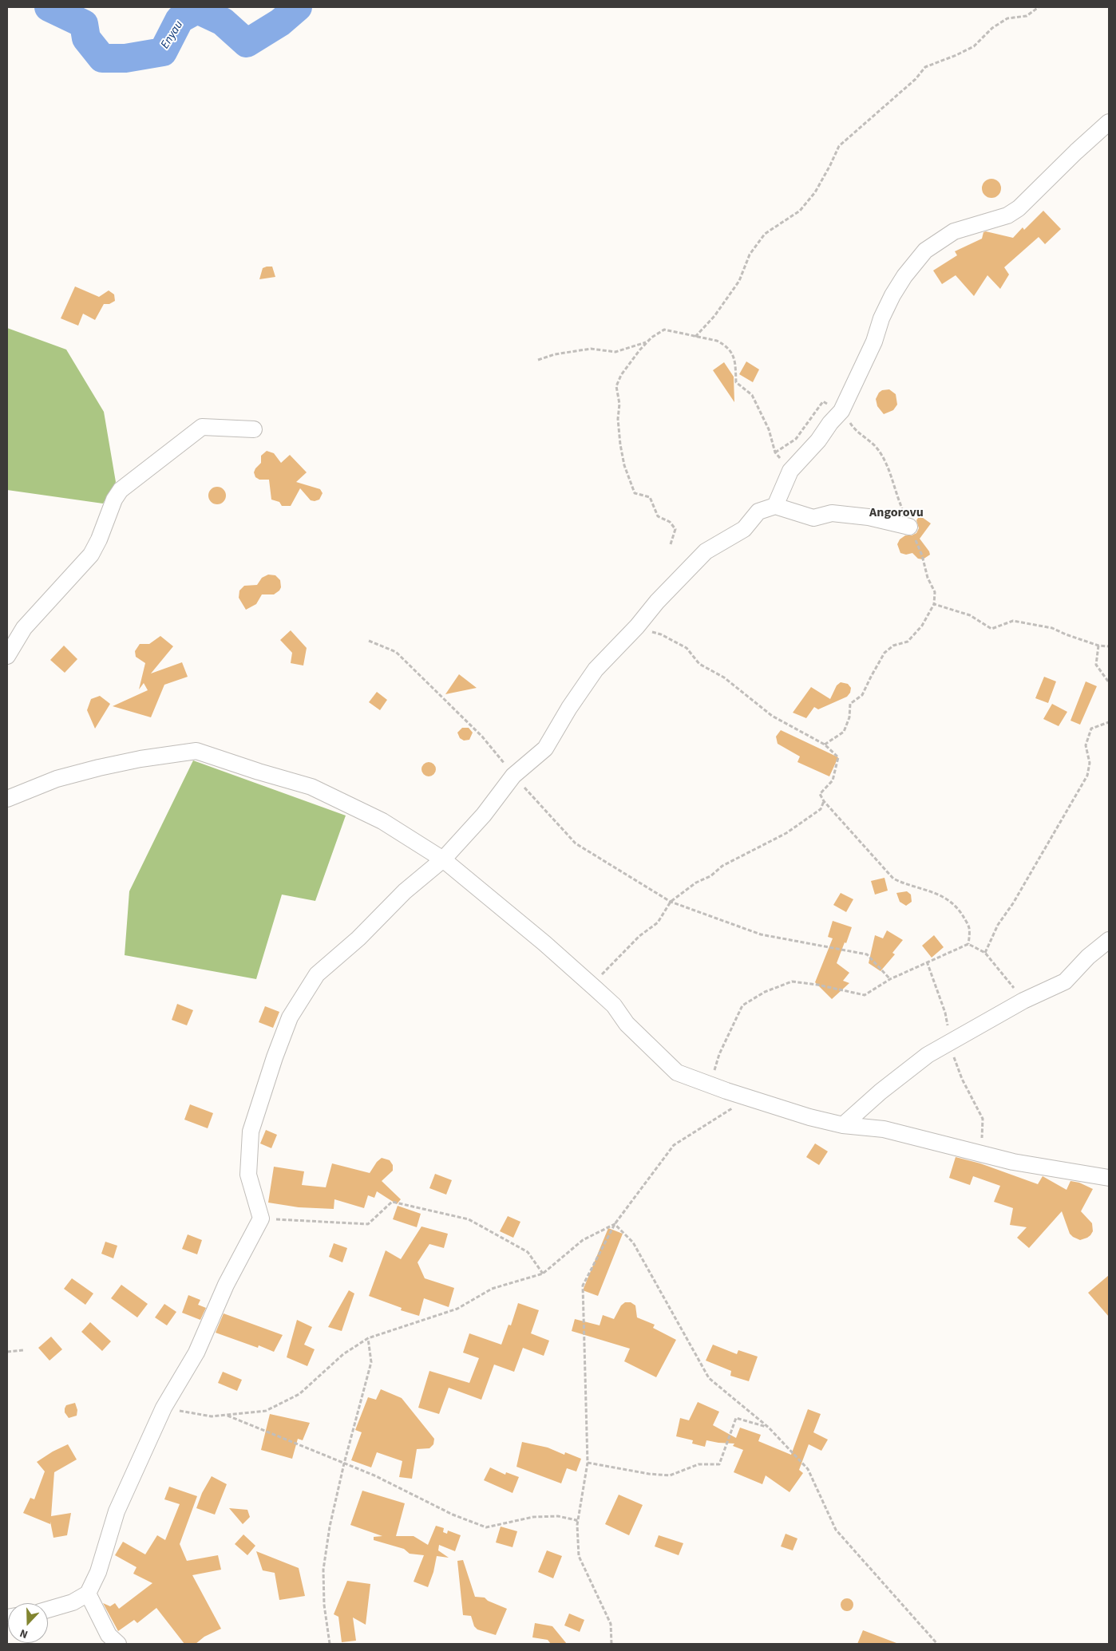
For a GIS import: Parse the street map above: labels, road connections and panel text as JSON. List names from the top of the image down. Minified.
{"districts":["Angorovu"],"water":["Enyau"],"north":"bottom"}
